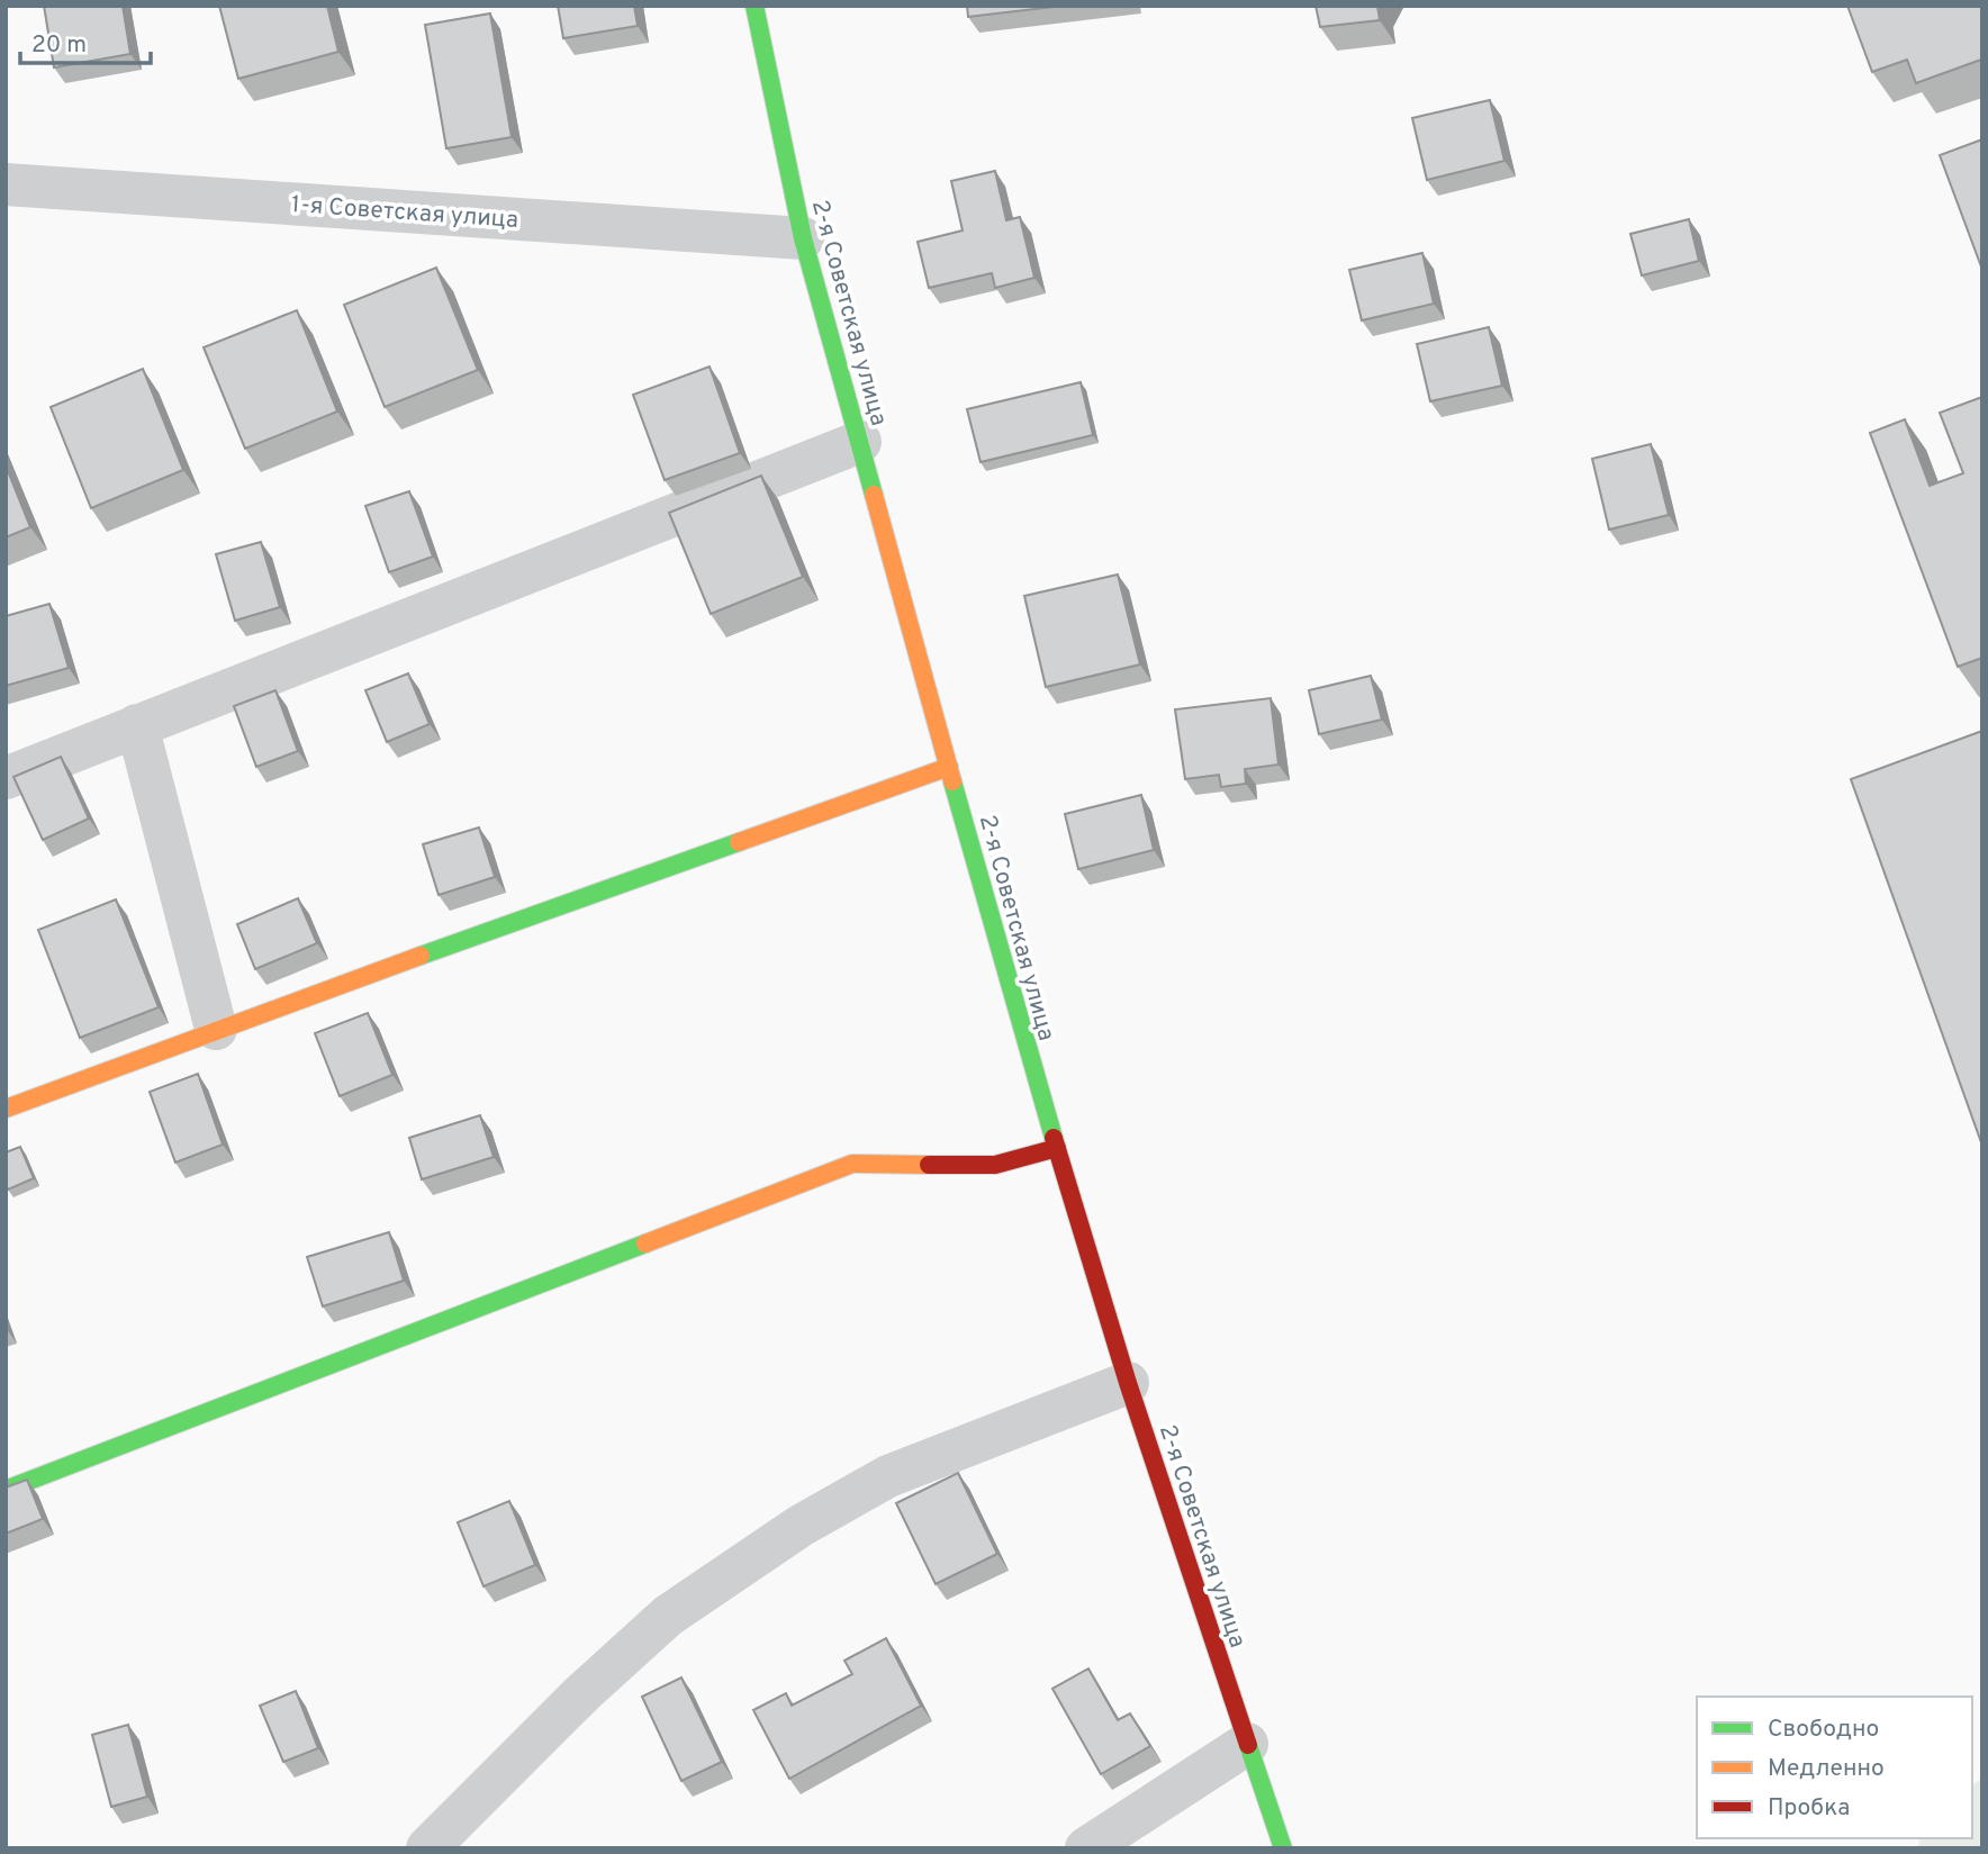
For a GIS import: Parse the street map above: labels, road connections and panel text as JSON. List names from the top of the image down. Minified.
{"streets":{"street":["1-я Советская улица","2-я Советская улица"]},"crossings":[["1-я Советская улица","2-я Советская улица"]],"legend":["Свободно","Медленно","Пробка"],"scale_bar":"20 m"}
